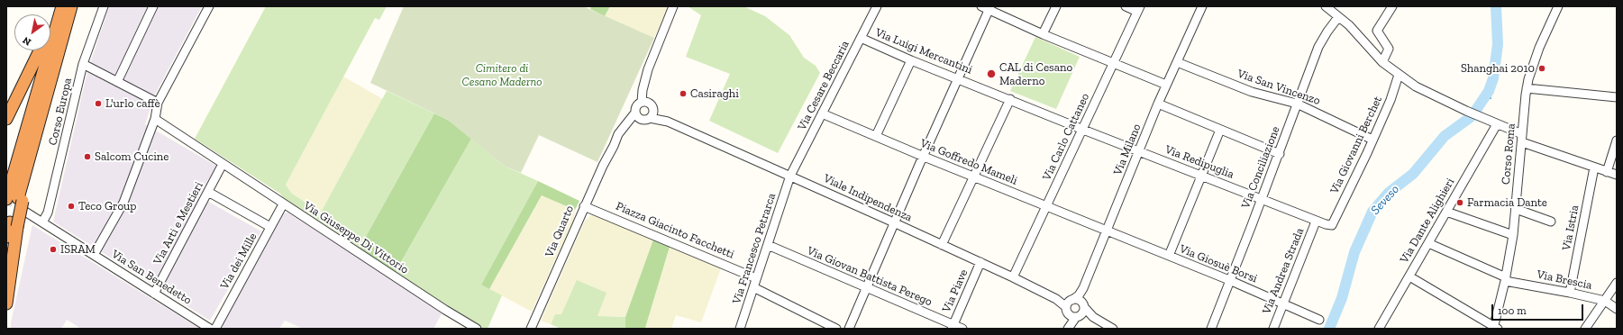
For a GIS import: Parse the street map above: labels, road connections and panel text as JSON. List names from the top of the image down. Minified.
{"streets":{"street":["Via Luigi Mercantini","Via Cesare Beccaria","Via San Vincenzo","Corso Europa","Via Carlo Cattaneo","Via Giovanni Berchet","Via Milano","Corso Roma","Via Goffredo Mameli","Via Redipuglia","Via Conciliazione","Viale Indipendenza","Via Dante Alighieri","Via Arti e Mestieri","Via Istria","Piazza Giacinto Facchetti","Via Quarto","Via Giuseppe Di Vittorio","Via Francesco Petrarca","Via dei Mille","Via Giosuè Borsi","Via Andrea Strada","Via Giovan Battista Perego","Via San Benedetto","Via Brescia","Via Piave"]},"crossings":[["Via Luigi Mercantini","Via Cesare Beccaria"],["Via Luigi Mercantini","Via Carlo Cattaneo"],["Via Luigi Mercantini","Via Milano"],["Via Luigi Mercantini","Via Redipuglia"],["Via Cesare Beccaria","Via Goffredo Mameli"],["Via Cesare Beccaria","Viale Indipendenza"],["Via Cesare Beccaria","Via Francesco Petrarca"],["Via San Vincenzo","Via Giovanni Berchet"],["Via San Vincenzo","Via Milano"],["Via San Vincenzo","Via Conciliazione"],["Corso Europa","Via San Benedetto"],["Via Carlo Cattaneo","Via Goffredo Mameli"],["Via Carlo Cattaneo","Viale Indipendenza"],["Via Giovanni Berchet","Via Redipuglia"],["Via Milano","Via Goffredo Mameli"],["Via Milano","Via Redipuglia"],["Via Milano","Viale Indipendenza"],["Via Milano","Via Giosuè Borsi"],["Corso Roma","Via Brescia"],["Via Goffredo Mameli","Via Giosuè Borsi"],["Via Redipuglia","Via Conciliazione"],["Via Redipuglia","Via Andrea Strada"],["Via Conciliazione","Via Giosuè Borsi"],["Viale Indipendenza","Via Quarto"],["Viale Indipendenza","Via Francesco Petrarca"],["Viale Indipendenza","Via Piave"],["Via Dante Alighieri","Via Brescia"],["Via Arti e Mestieri","Via Giuseppe Di Vittorio"],["Via Arti e Mestieri","Via San Benedetto"],["Via Istria","Via Brescia"],["Piazza Giacinto Facchetti","Via Quarto"],["Piazza Giacinto Facchetti","Via Francesco Petrarca"],["Via Giuseppe Di Vittorio","Via dei Mille"],["Via Francesco Petrarca","Via Giovan Battista Perego"],["Via Giosuè Borsi","Via Andrea Strada"],["Via Giovan Battista Perego","Via Piave"]],"water":["Seveso"],"parks":["Cimitero di Cesano Maderno"],"places":["Shanghai 2010","CAL di Cesano Maderno","Casiraghi","L'urlo caffè","Salcom Cucine","Farmacia Dante","Teco Group","ISRAM"],"scale_bar":"100 m","north":"bottom left"}
